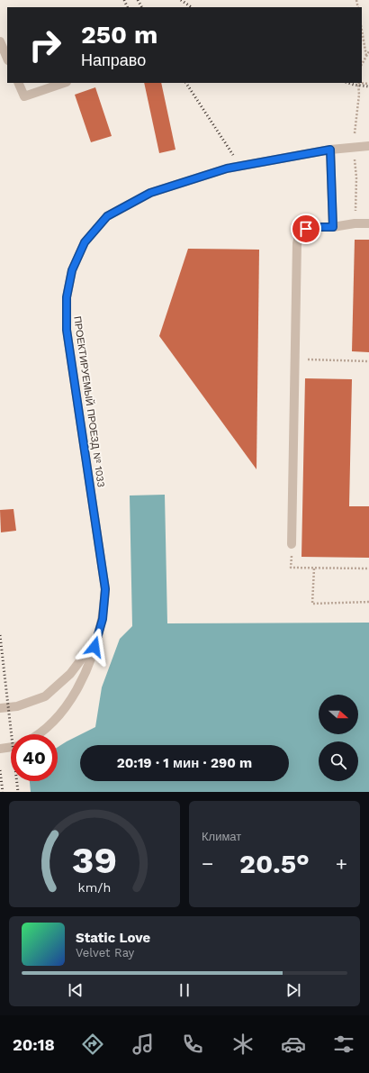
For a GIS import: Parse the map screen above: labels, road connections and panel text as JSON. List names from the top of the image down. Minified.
{"streets":{"street":["ПРОЕКТИРУЕМЫЙ ПРОЕЗД № 1033"]},"north":"right","page":{"turn":["250 m","Направо"],"limit":"40","trip":"20:19 · 1 мин · 290 m","tile":"Климат","heat":["−","20.5°","+"],"song":["Static Love","Velvet Ray"],"tabs":"20:18","gauge":["39","km/h"]}}
